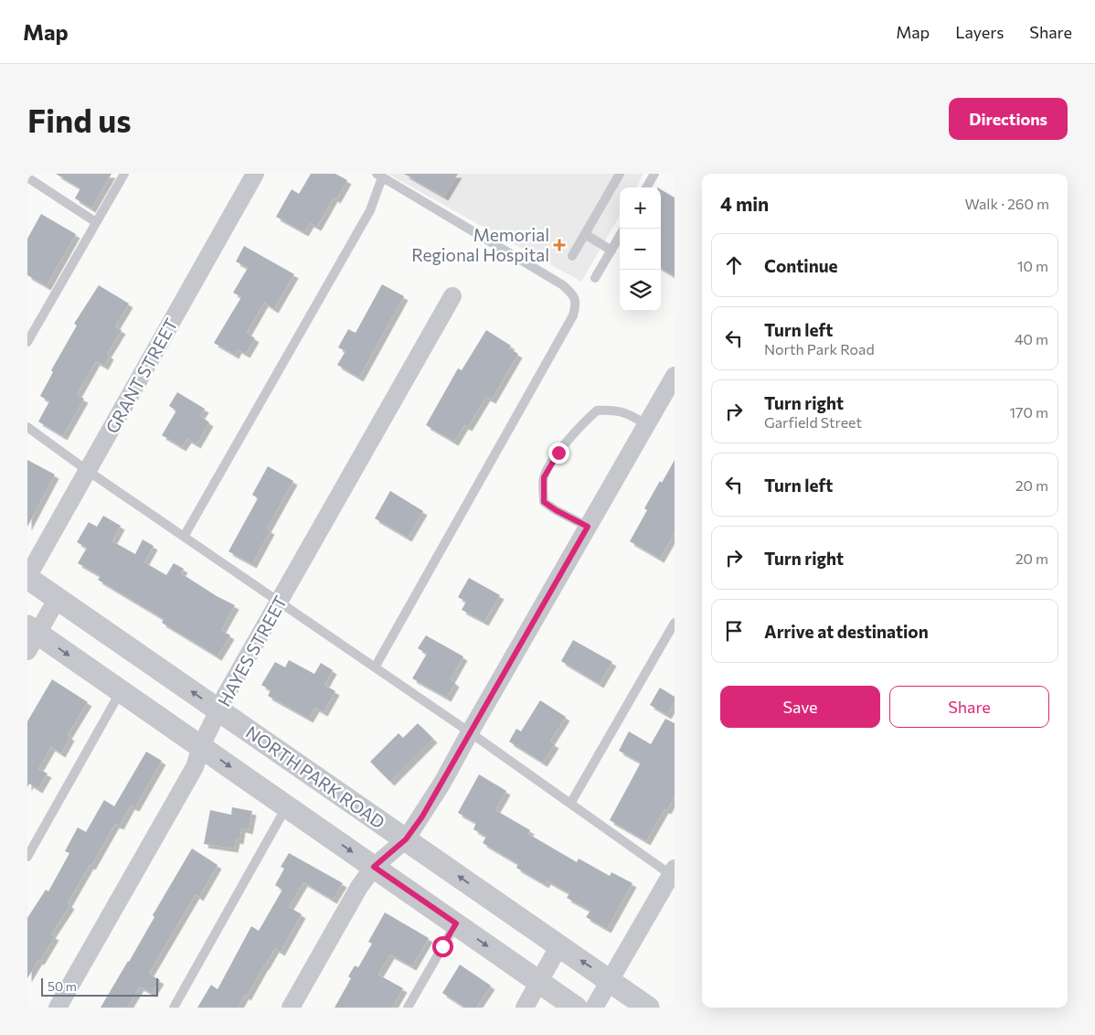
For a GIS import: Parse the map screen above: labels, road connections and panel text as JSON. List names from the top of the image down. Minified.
{"streets":{"street":["GRANT STREET","HAYES STREET","NORTH PARK ROAD"]},"crossings":[["GRANT STREET","NORTH PARK ROAD"],["HAYES STREET","NORTH PARK ROAD"]],"places":{"health":["Memorial Regional Hospital"]},"scale_bar":"50 m","page":{"header":"Map","nav":["Map","Layers","Share"],"buttons":["Directions",["Save","Share"]],"title":"Find us","heading":["4 min","Walk · 260 m"],"map_buttons":["+","−"],"list":[["Continue","10 m"],["Turn left","North Park Road","40 m"],["Turn right","Garfield Street","170 m"],["Turn left","20 m"],["Turn right","20 m"],"Arrive at destination"],"scale":"50 m"}}
